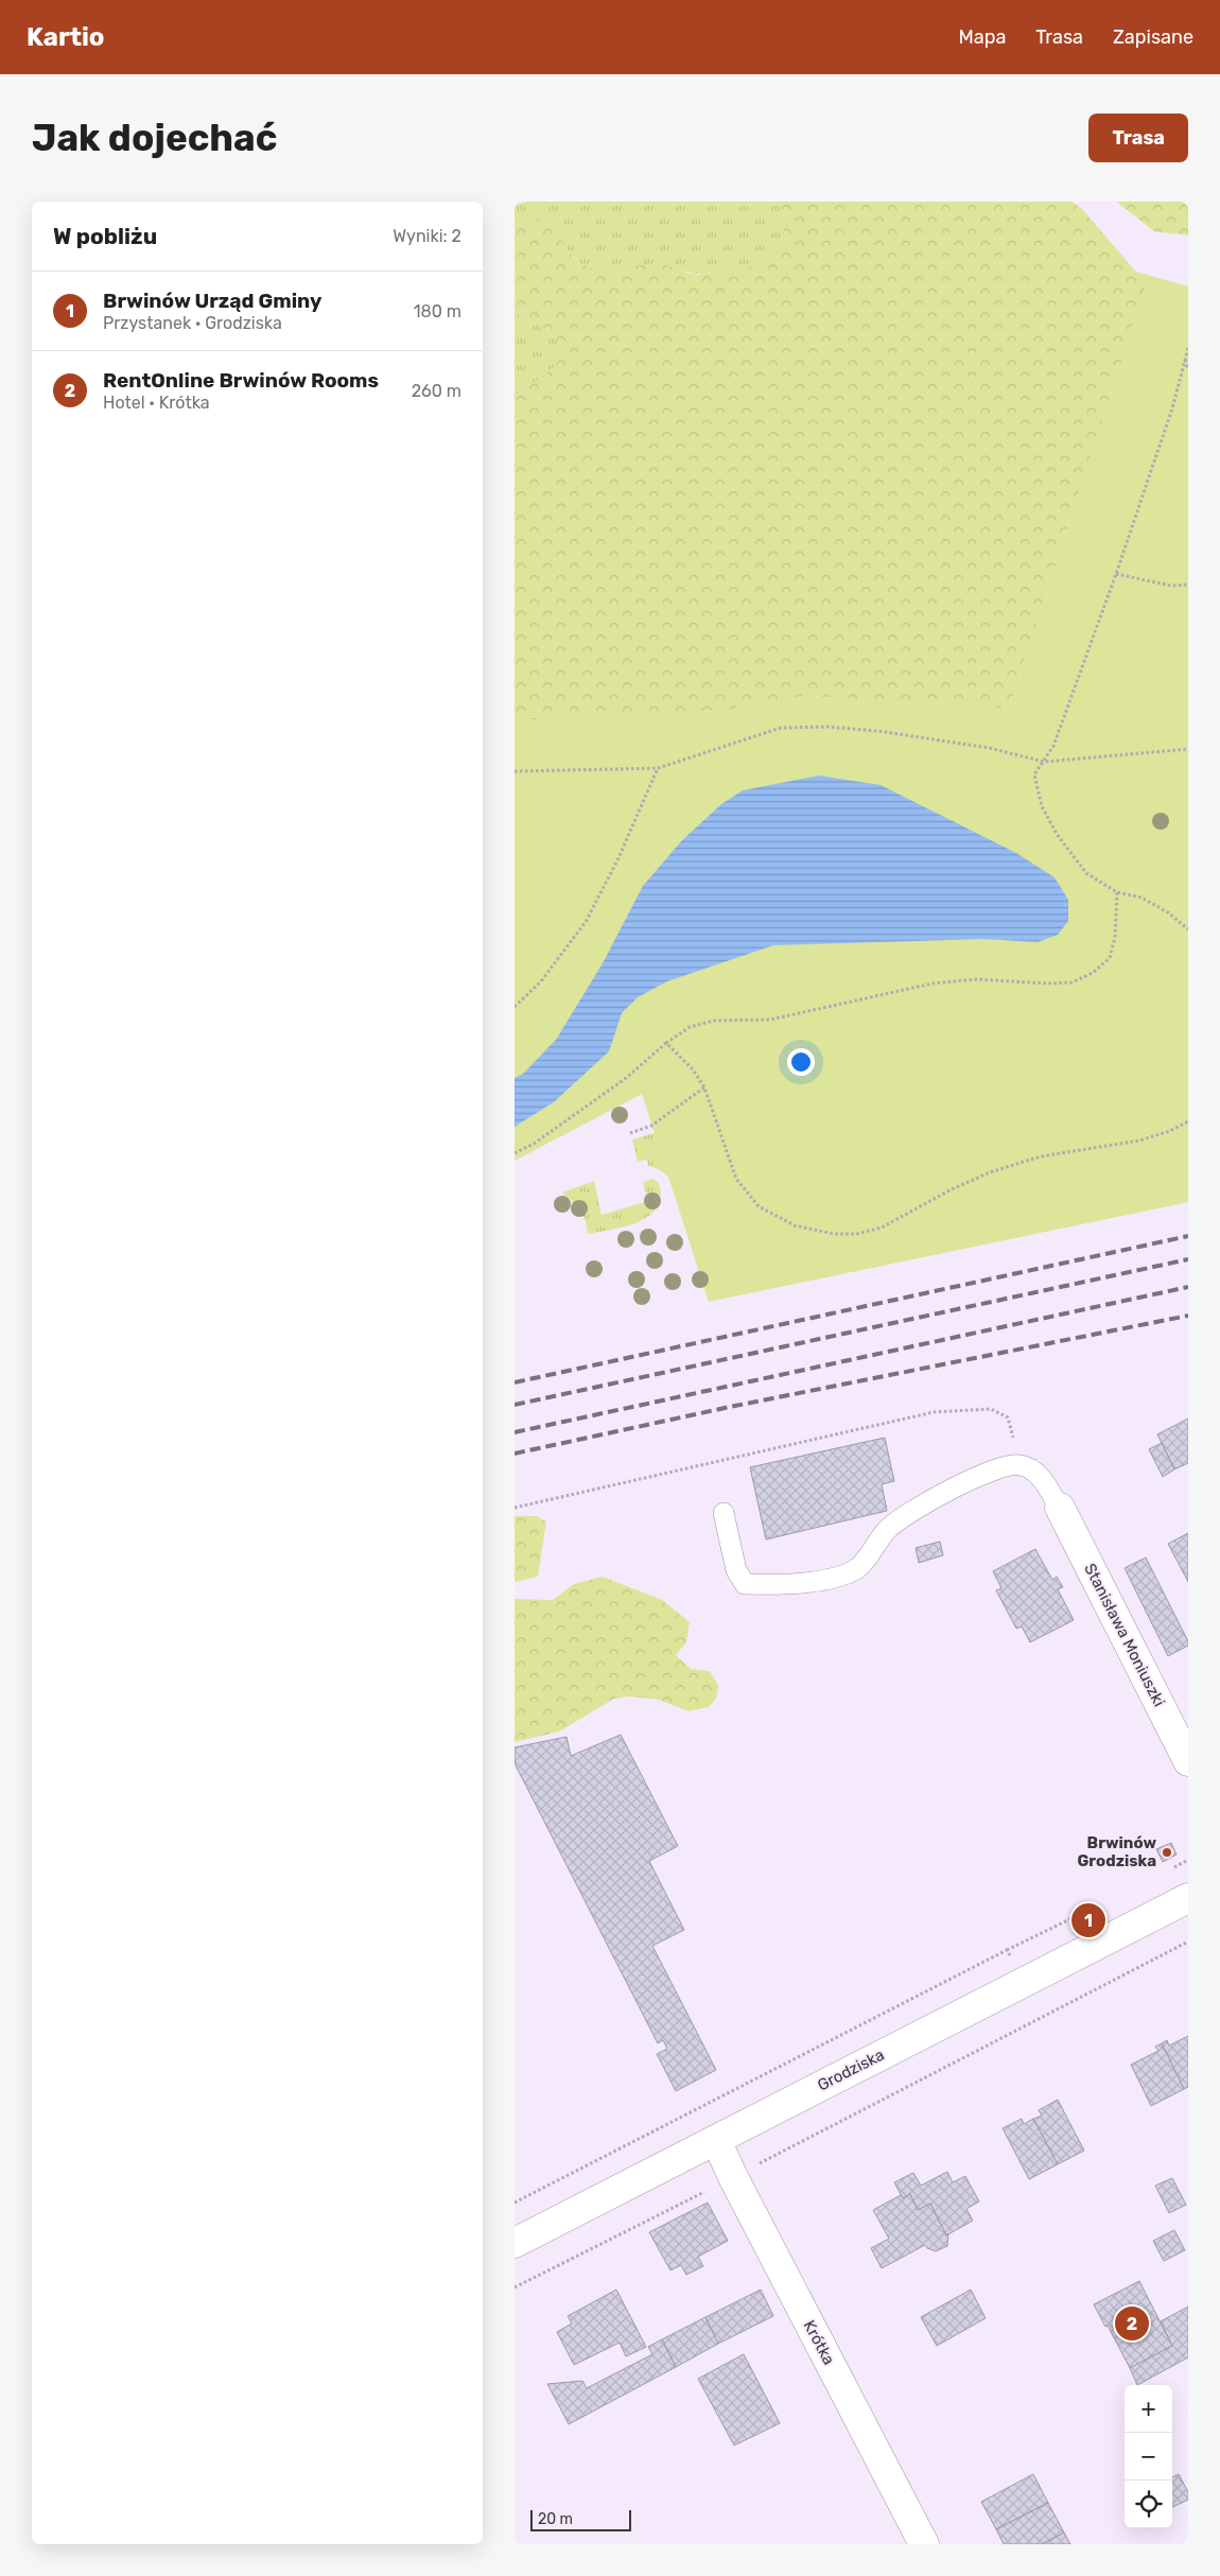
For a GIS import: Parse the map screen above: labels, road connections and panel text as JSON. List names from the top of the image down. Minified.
{"streets":{"street":["Stanisława Moniuszki","Grodziska","Krótka"]},"crossings":[["Grodziska","Krótka"]],"places":["Brwinów Grodziska"],"scale_bar":"20 m","page":{"header":"Kartio","nav":["Mapa","Trasa","Zapisane"],"buttons":"Trasa","title":"Jak dojechać","heading":["W pobliżu","Wyniki: 2"],"list":[{"mark":"1","name":"Brwinów Urząd Gminy","note":"Przystanek · Grodziska","value":"180 m"},{"mark":"2","name":"RentOnline Brwinów Rooms","note":"Hotel · Krótka","value":"260 m"}],"pins":["1","2"],"map_buttons":["+","−"],"scale":"20 m"}}
